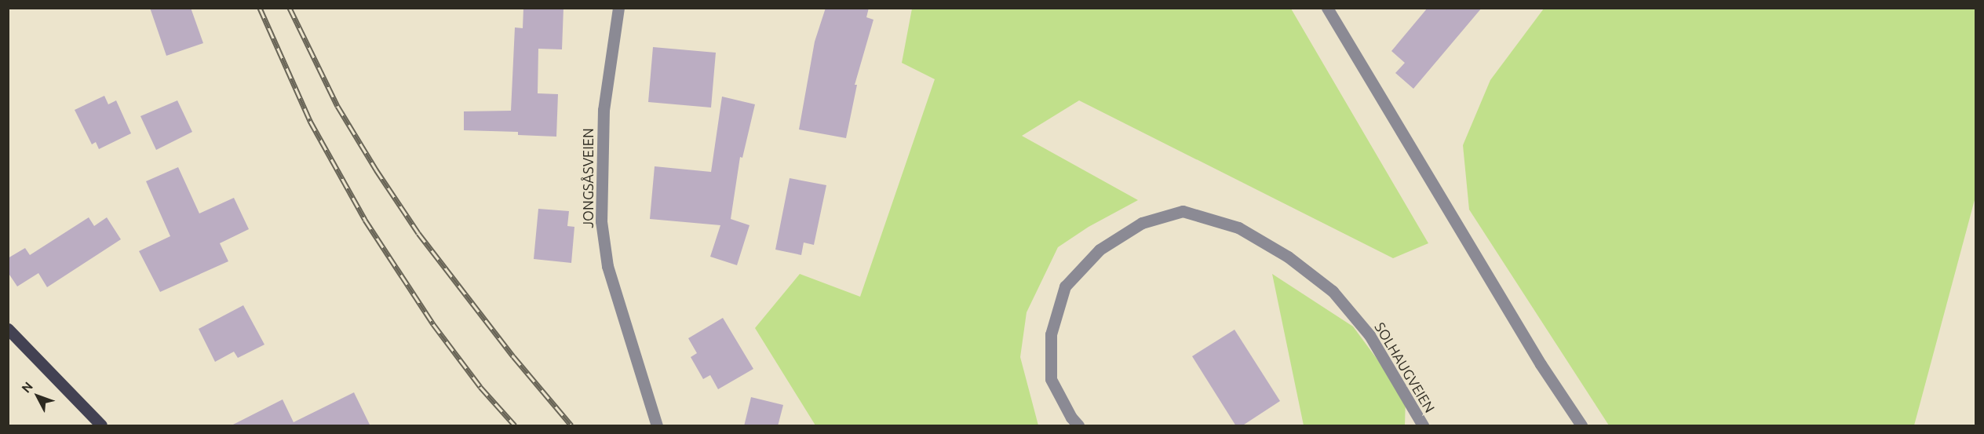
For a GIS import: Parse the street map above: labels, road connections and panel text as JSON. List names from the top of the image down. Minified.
{"streets":{"street":["JONGSÅSVEIEN","SOLHAUGVEIEN"]},"north":"top left"}
